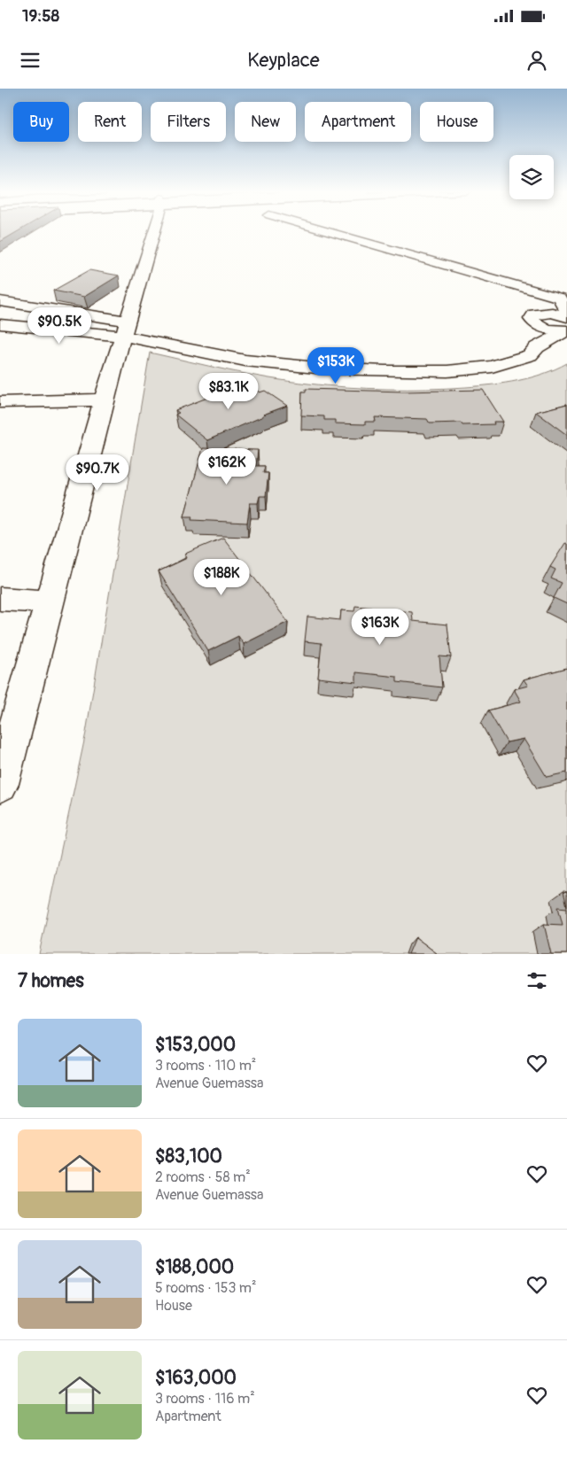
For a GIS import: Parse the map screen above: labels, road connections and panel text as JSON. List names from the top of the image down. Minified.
{"page":{"status":"19:58","header":"Keyplace","chip":["Buy","Rent","Filters","New","Apartment","House"],"price":["$90.5K","$153K","$83.1K","$162K","$90.7K","$188K","$163K"],"heading":"7 homes","list":[{"name":"$153,000","note":"3 rooms · 110 m² · Avenue Guemassa"},{"name":"$83,100","note":"2 rooms · 58 m² · Avenue Guemassa"},{"name":"$188,000","note":"5 rooms · 153 m² · House"},{"name":"$163,000","note":"3 rooms · 116 m² · Apartment"}]}}
